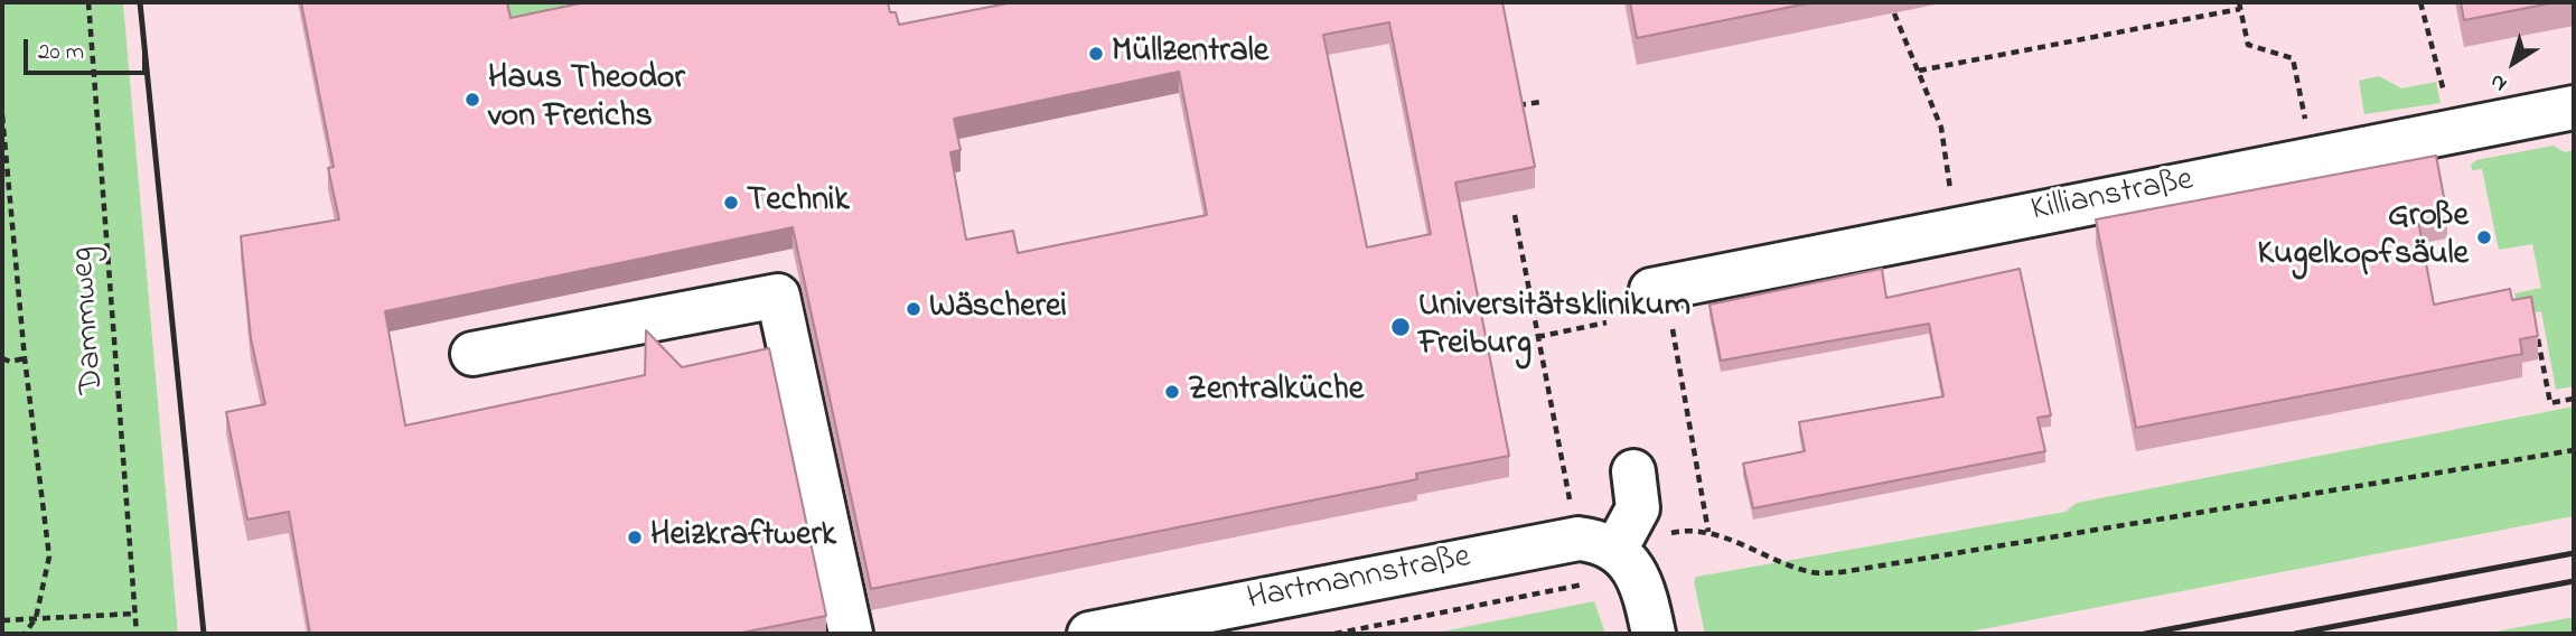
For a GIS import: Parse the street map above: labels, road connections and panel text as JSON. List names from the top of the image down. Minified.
{"streets":{"street":["Killianstraße","Hartmannstraße"],"path":["Dammweg"]},"places":["Müllzentrale","Haus Theodor von Frerichs","Technik","Große Kugelkopfsäule","Wäscherei","Universitätsklinikum Freiburg","Zentralküche","Heizkraftwerk"],"scale_bar":"20 m","north":"bottom left"}
